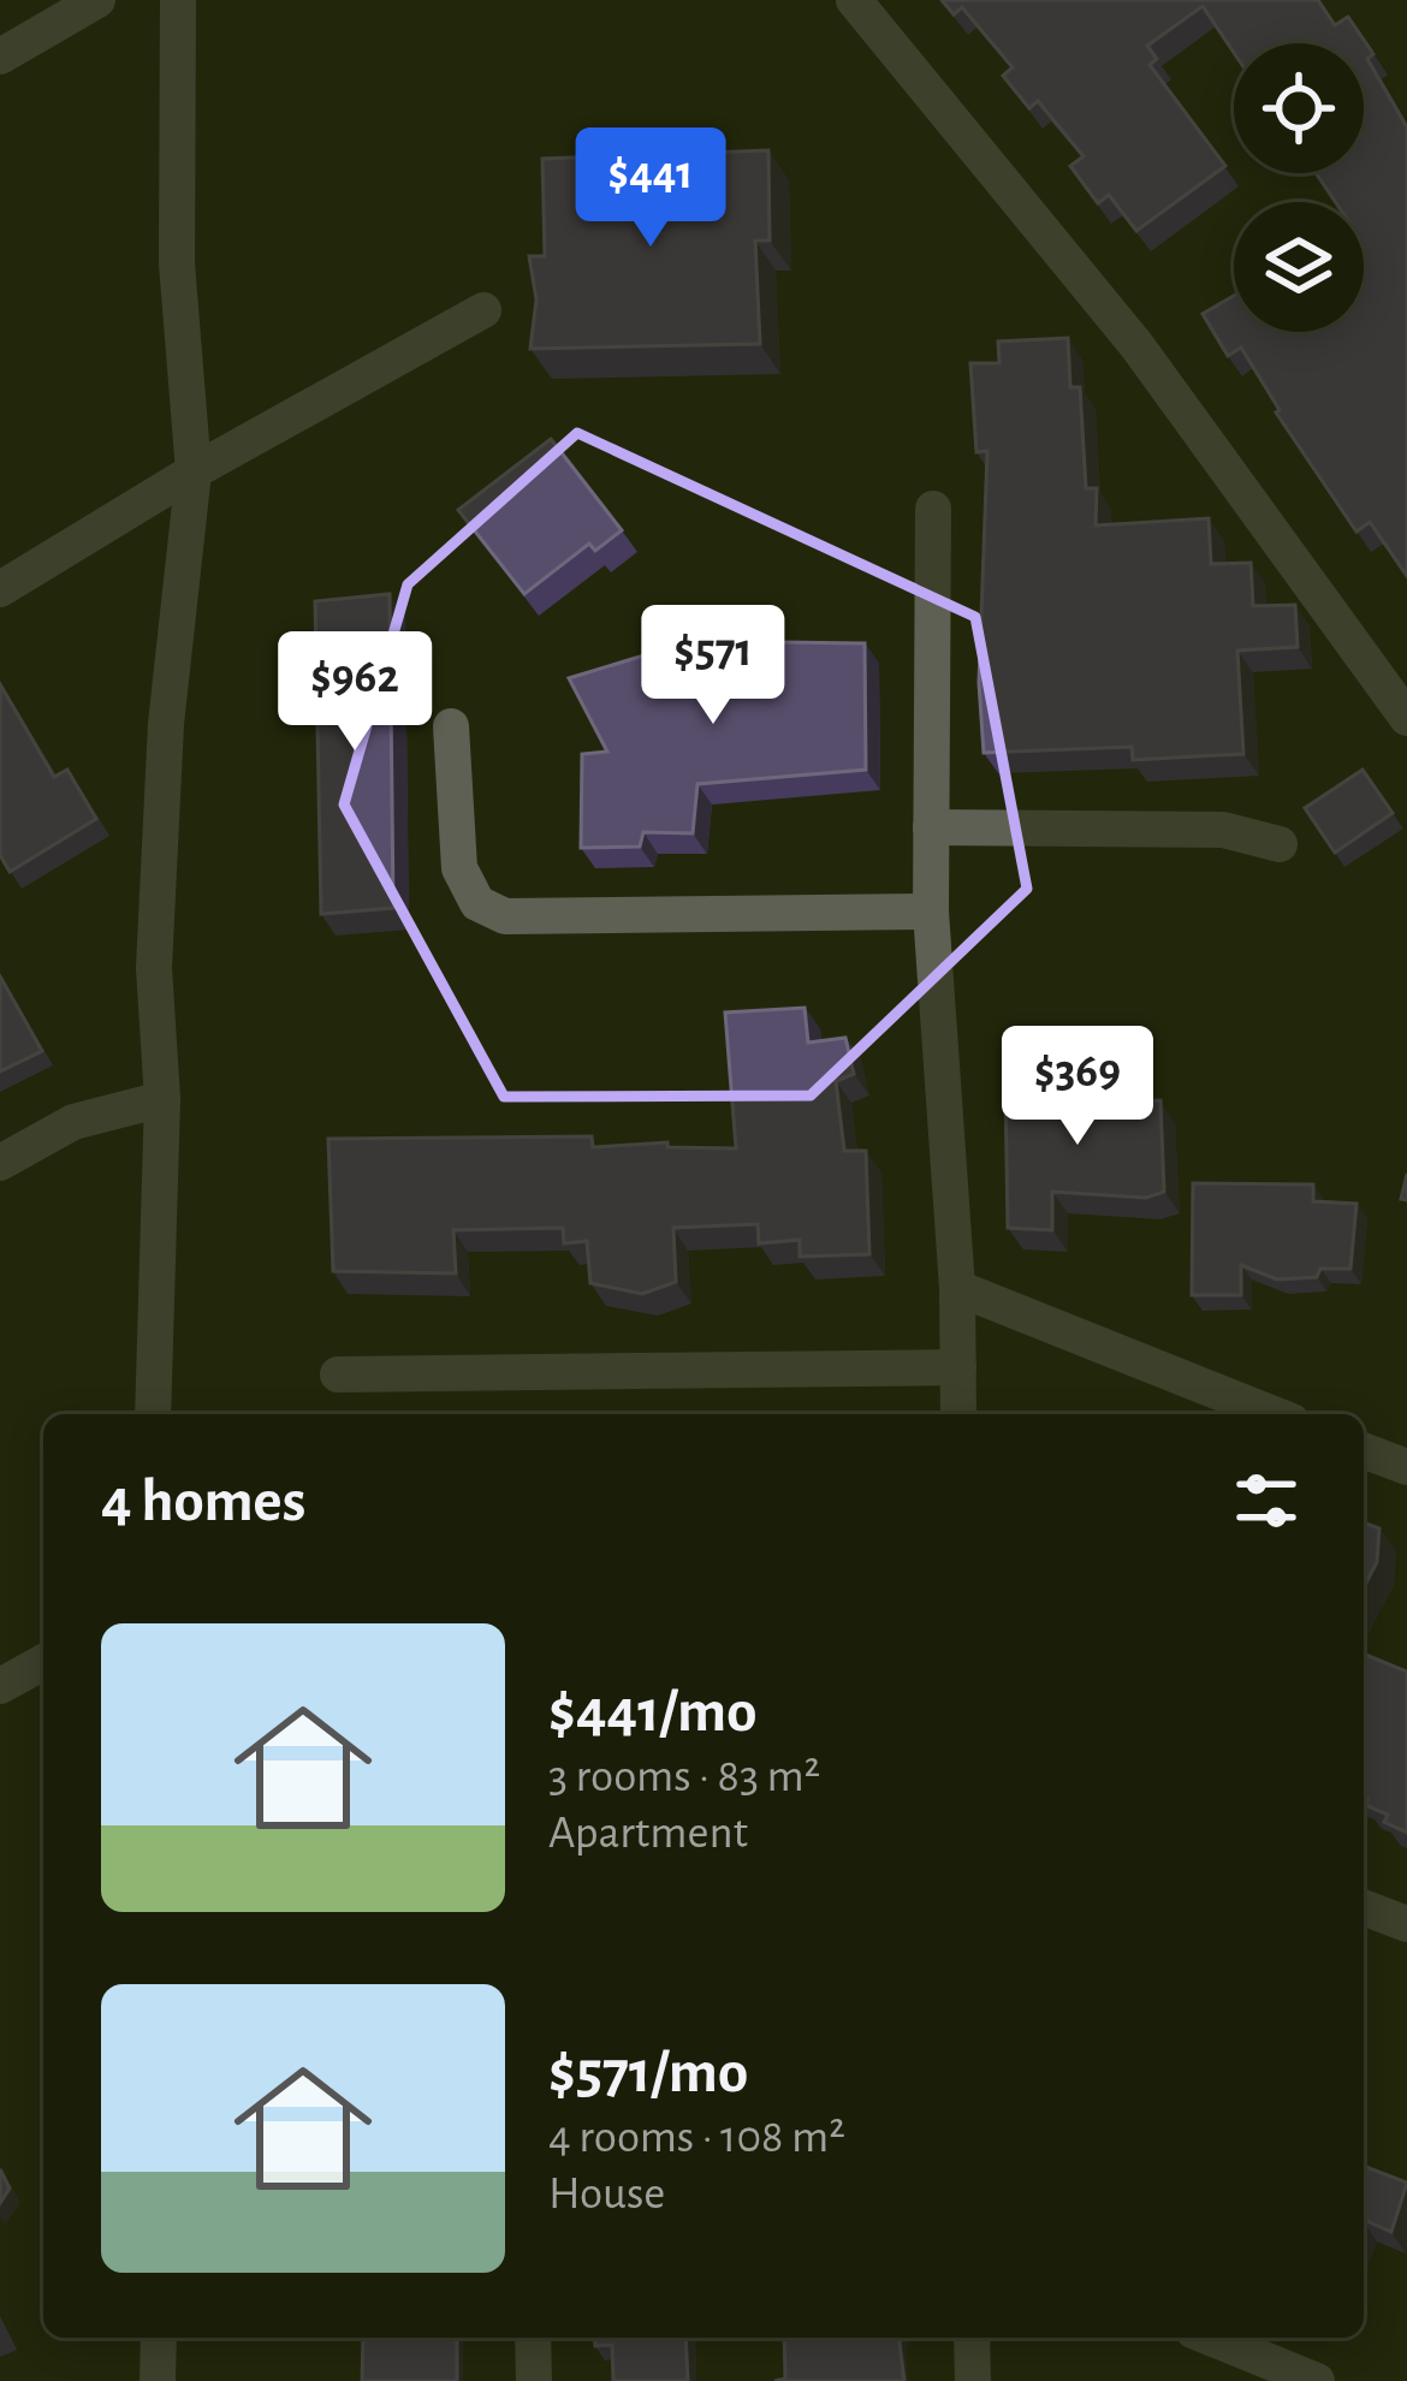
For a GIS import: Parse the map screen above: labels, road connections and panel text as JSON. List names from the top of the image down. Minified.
{"page":{"price":["$441","$571","$962","$369"],"heading":"4 homes","list":[{"name":"$441/mo","note":"3 rooms · 83 m² · Apartment"},{"name":"$571/mo","note":"4 rooms · 108 m² · House"}]}}
